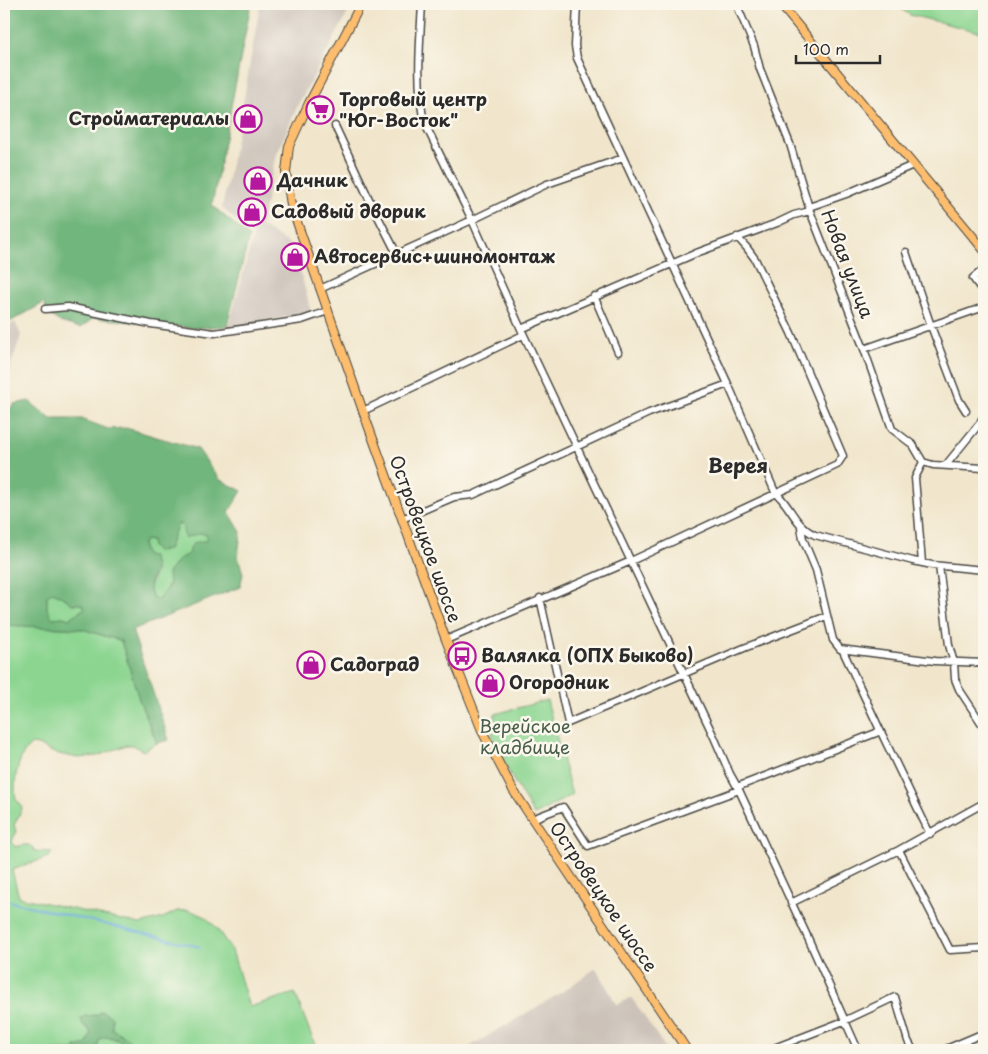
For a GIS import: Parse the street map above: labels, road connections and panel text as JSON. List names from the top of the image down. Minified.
{"streets":{"main road":["Островецкое шоссе"],"street":["Новая улица"]},"districts":["Верея"],"parks":["Верейское кладбище"],"places":{"supermarket":["Торговый центр \"Юг-Восток\""],"shop":["Стройматериалы","Дачник","Садовый дворик","Автосервис+шиномонтаж","Садоград","Огородник"],"bus stop":["Валялка (ОПХ Быково)"]},"scale_bar":"100 m"}
